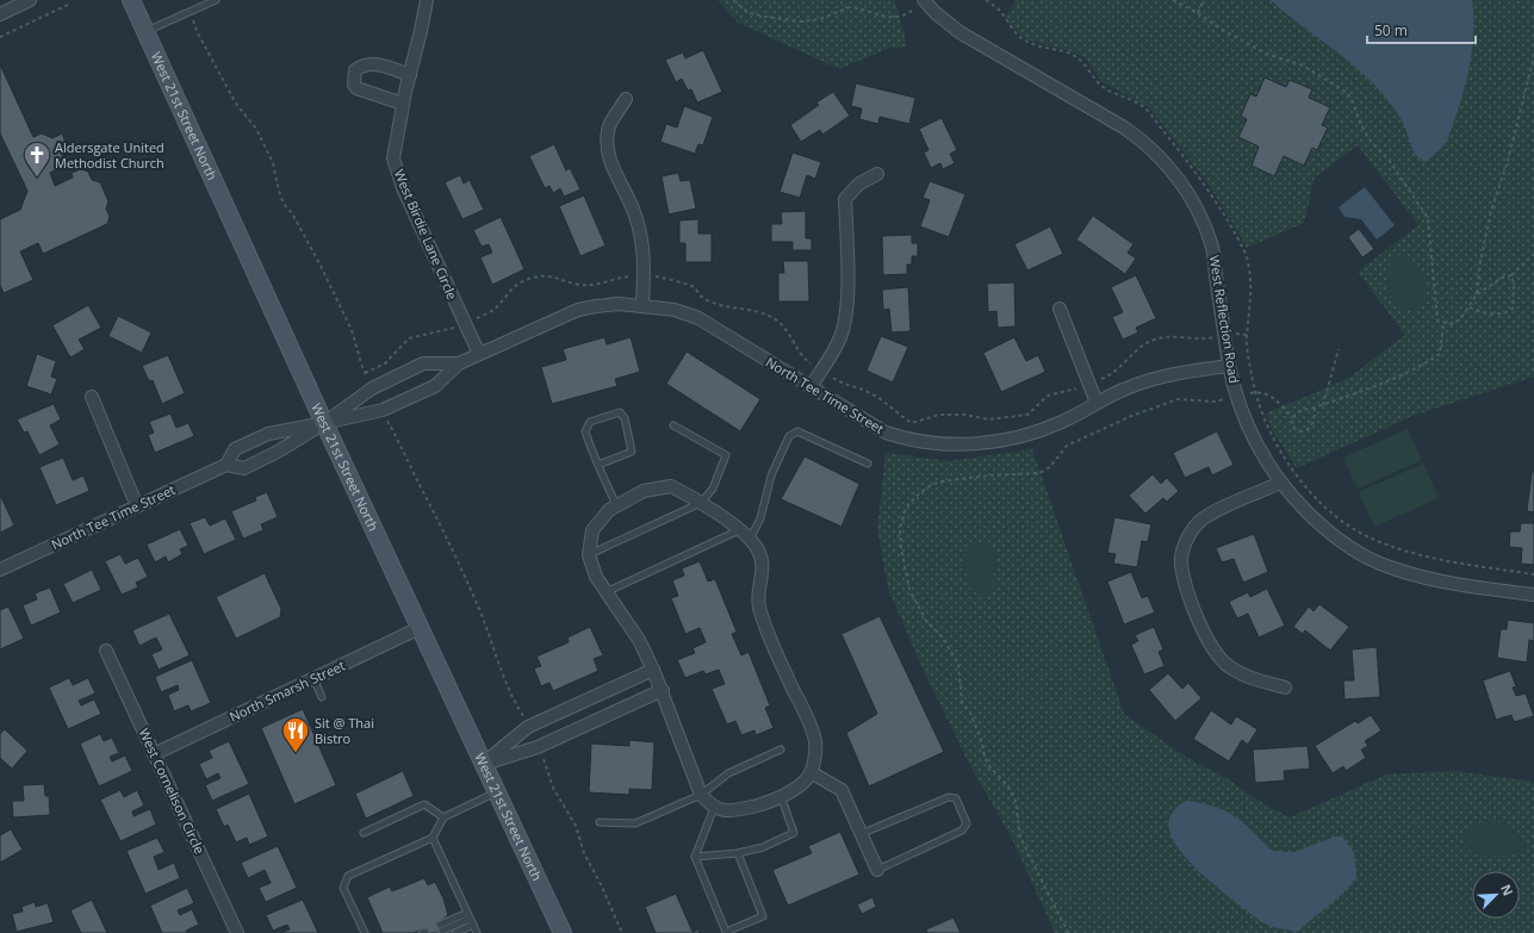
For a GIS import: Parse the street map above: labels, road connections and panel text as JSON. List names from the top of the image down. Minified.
{"streets":{"main road":["West 21st Street North"],"street":["West Birdie Lane Circle","West Reflection Road","North Tee Time Street","North Smarsh Street","West Cornelison Circle"]},"crossings":[["West 21st Street North","North Tee Time Street"],["West 21st Street North","North Smarsh Street"],["West Birdie Lane Circle","North Tee Time Street"],["West Reflection Road","North Tee Time Street"],["North Smarsh Street","West Cornelison Circle"]],"places":{"church":["Aldersgate United Methodist Church"],"restaurant":["Sit @ Thai Bistro"]},"scale_bar":"50 m","north":"top right"}
